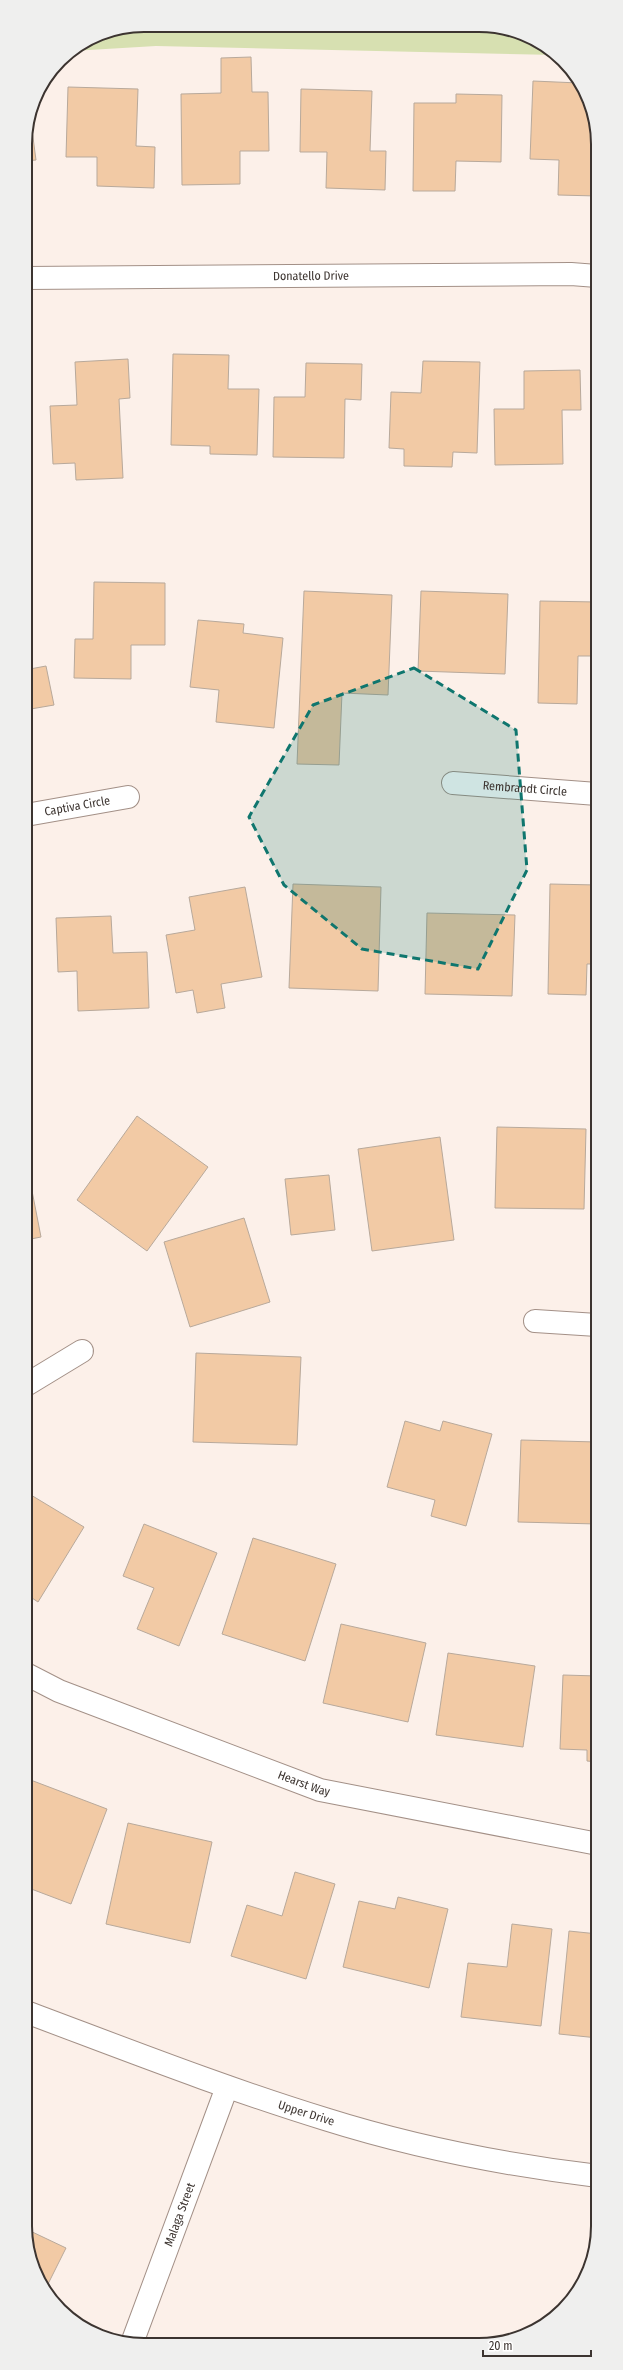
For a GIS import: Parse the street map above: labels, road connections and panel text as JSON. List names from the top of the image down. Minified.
{"streets":{"street":["Donatello Drive","Rembrandt Circle","Captiva Circle","Hearst Way","Upper Drive","Malaga Street"]},"crossings":[["Upper Drive","Malaga Street"]],"scale_bar":"20 m"}
